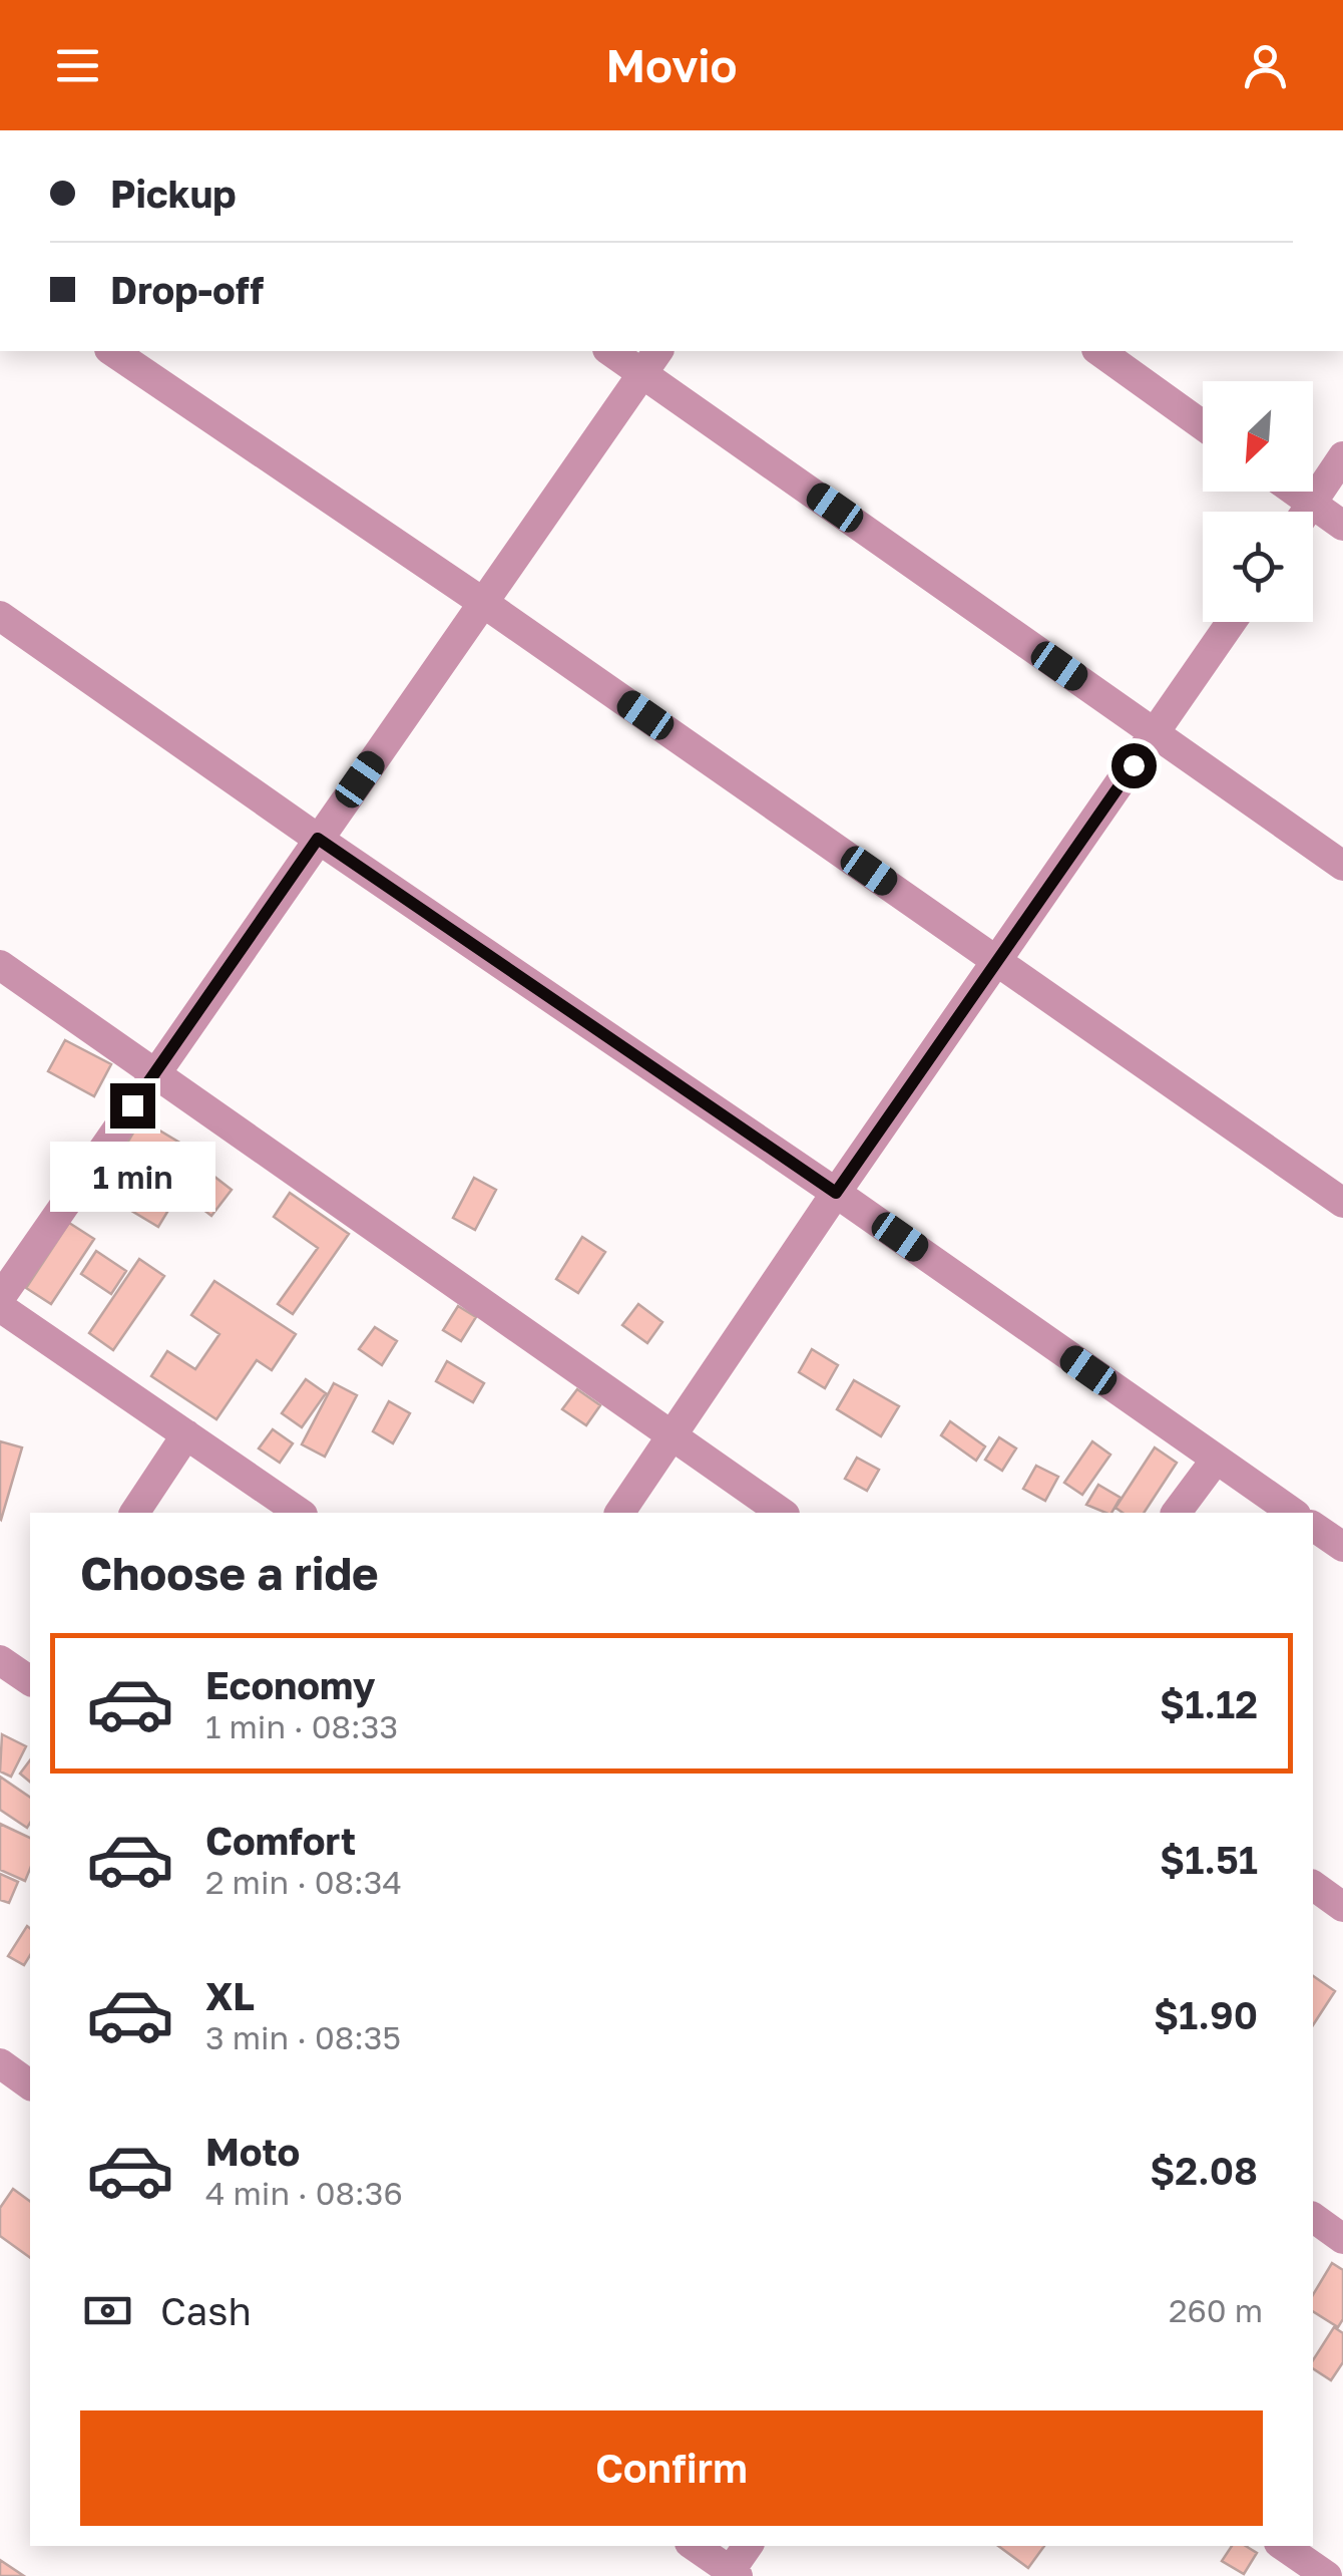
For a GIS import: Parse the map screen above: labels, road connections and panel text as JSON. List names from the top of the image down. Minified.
{"north":"bottom left","page":{"header":"Movio","banner":["Pickup","Drop-off"],"bubble":"1 min","heading":"Choose a ride","list":[{"name":"Economy","note":"1 min · 08:33","value":"$1.12"},{"name":"Comfort","note":"2 min · 08:34","value":"$1.51"},{"name":"XL","note":"3 min · 08:35","value":"$1.90"},{"name":"Moto","note":"4 min · 08:36","value":"$2.08"}],"pay":["Cash","260 m"],"buttons":"Confirm"}}
